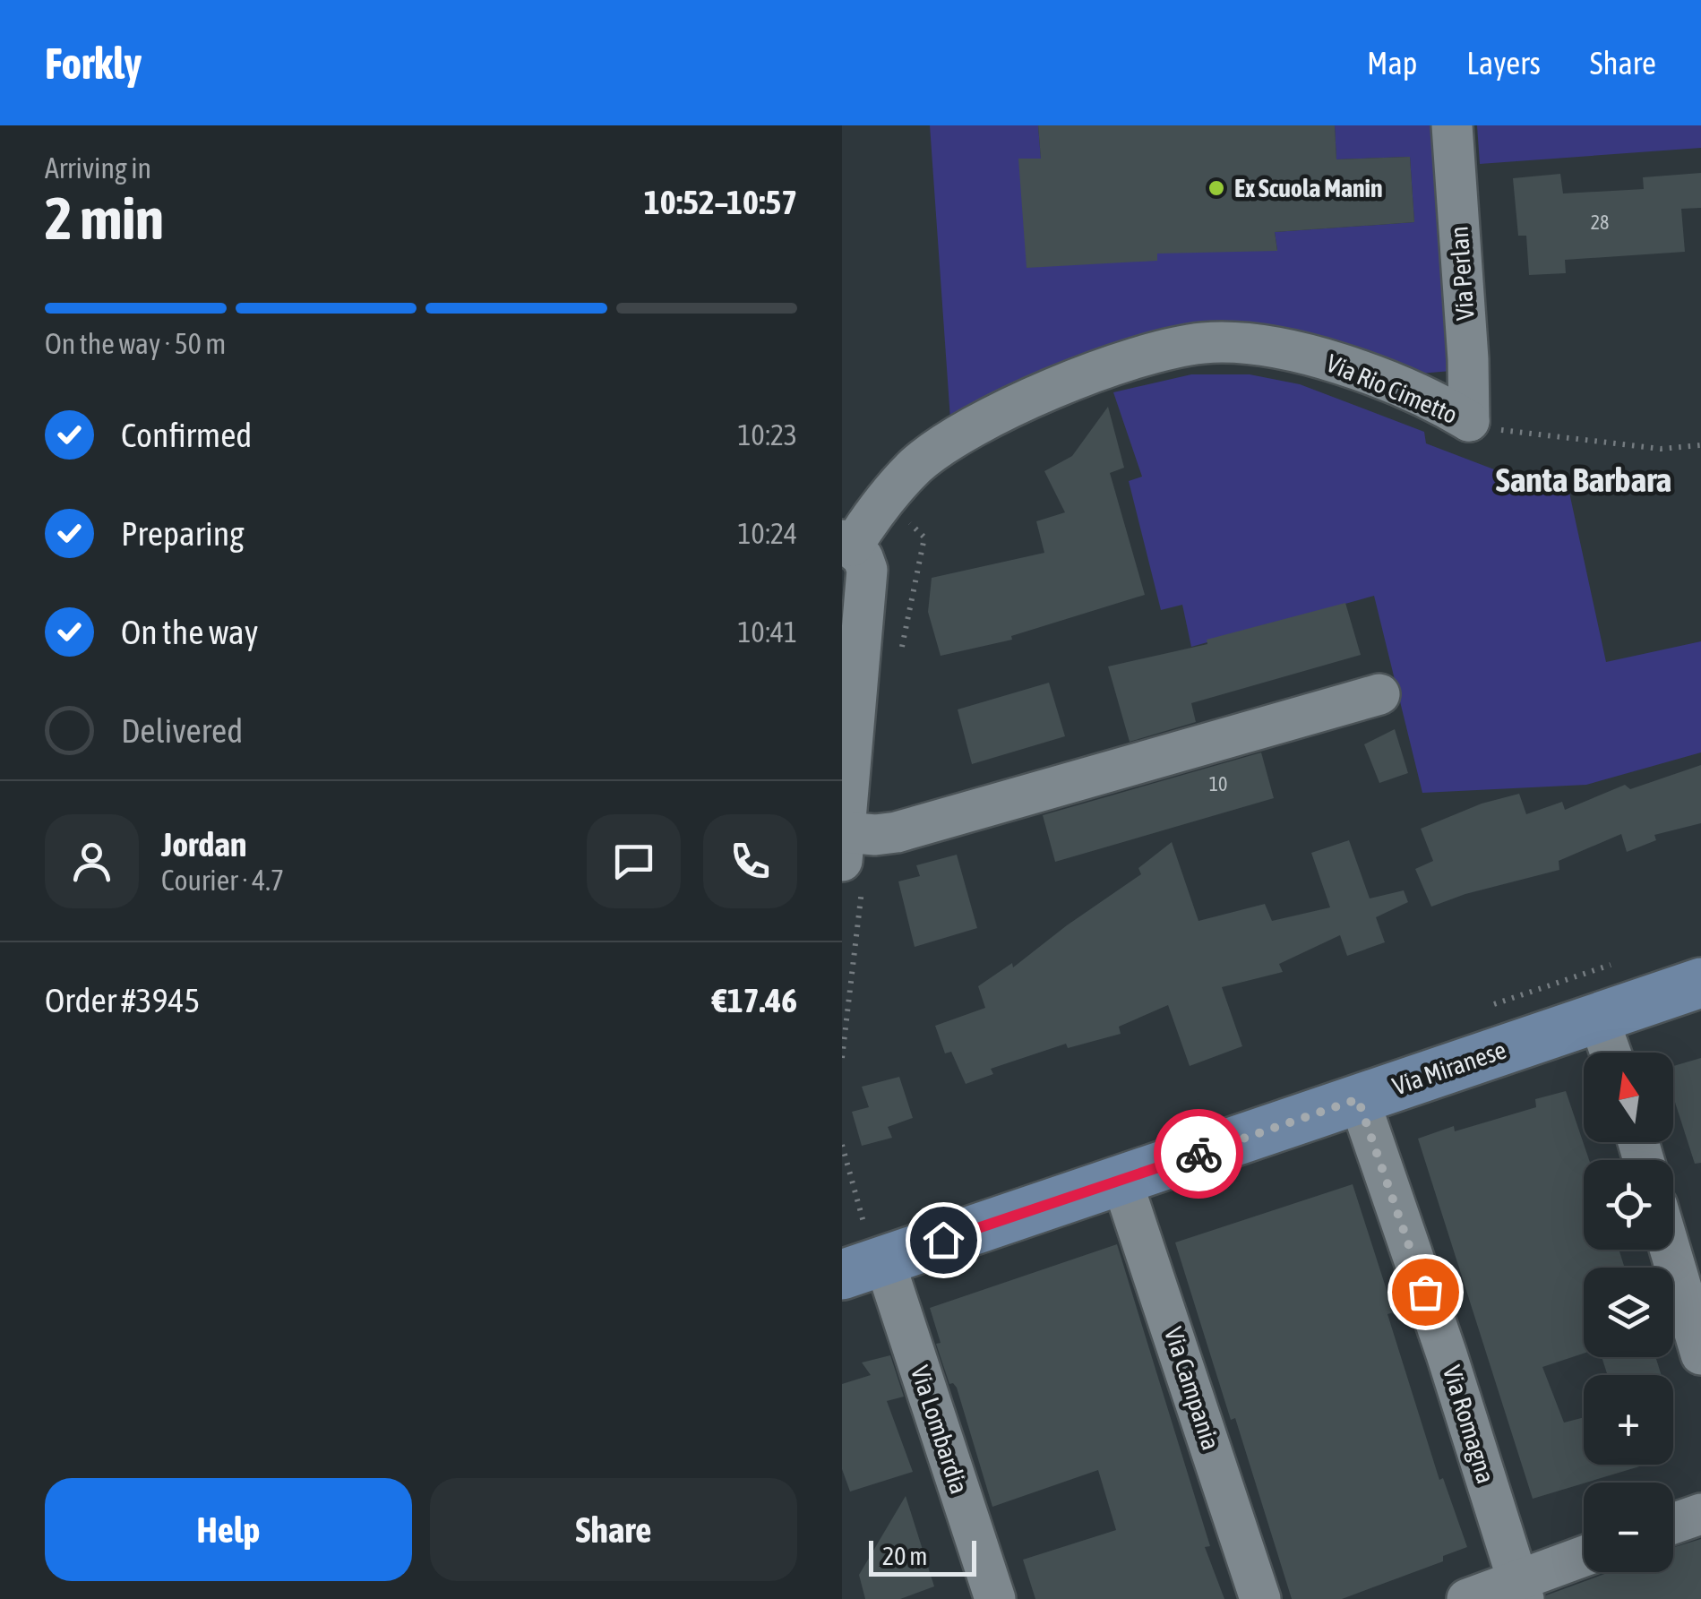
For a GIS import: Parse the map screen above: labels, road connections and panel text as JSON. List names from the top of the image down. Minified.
{"streets":{"street":["Via Perlan","Via Rio Cimetto","Via Miranese","Via Campania","Via Romagna","Via Lombardia"]},"crossings":[["Via Perlan","Via Rio Cimetto"],["Via Miranese","Via Campania"],["Via Miranese","Via Romagna"],["Via Miranese","Via Lombardia"]],"districts":["Santa Barbara"],"places":["Ex Scuola Manin"],"house_numbers":["28","10"],"scale_bar":"20 m","north":"top","page":{"header":"Forkly","nav":["Map","Layers","Share"],"heading":["2 min","Arriving in","10:52–10:57"],"panel":["Jordan","Courier · 4.7","Order #3945","€17.46"],"bar":"On the way · 50 m","list":[["Confirmed","10:23"],["Preparing","10:24"],["On the way","10:41"],"Delivered"],"map_buttons":["+","−"],"buttons":["Help","Share"],"scale":"20 m"}}
